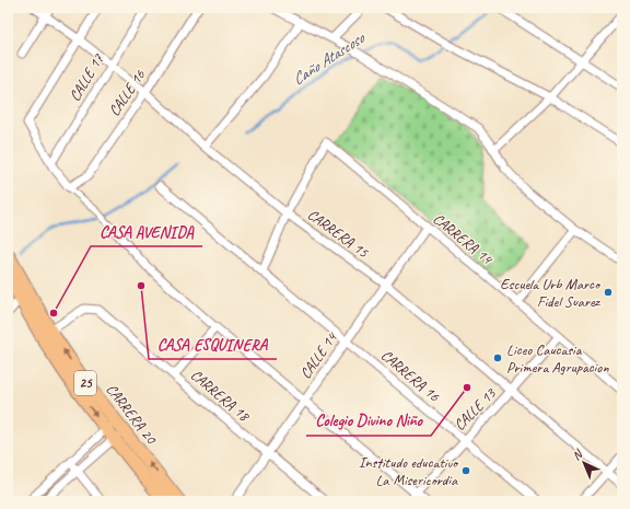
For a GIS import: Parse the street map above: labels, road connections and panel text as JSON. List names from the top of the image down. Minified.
{"streets":{"main road":["25","CARRERA 20"],"street":["CALLE 17","CALLE 16","CARRERA 15","CARRERA 14","CALLE 14","CARRERA 16","CARRERA 18","CALLE 13"]},"crossings":[["CALLE 17","CARRERA 15"],["CALLE 16","CARRERA 15"],["CARRERA 15","CARRERA 14"],["CARRERA 15","CALLE 14"],["CARRERA 15","CALLE 13"],["CARRERA 14","CALLE 14"],["CARRERA 14","CALLE 13"],["CALLE 14","CARRERA 16"],["CALLE 14","CARRERA 18"],["CARRERA 16","CALLE 13"],["CARRERA 18","CARRERA 20"]],"water":["Caño Atascoso"],"places":["CASA ESQUINERA","Escuela Urb Marco Fidel Suarez","CASA AVENIDA","Liceo Caucasia Primera Agrupacion","Colegio Divino Niño","Institudo educativo La Misericordia"],"north":"top left"}
